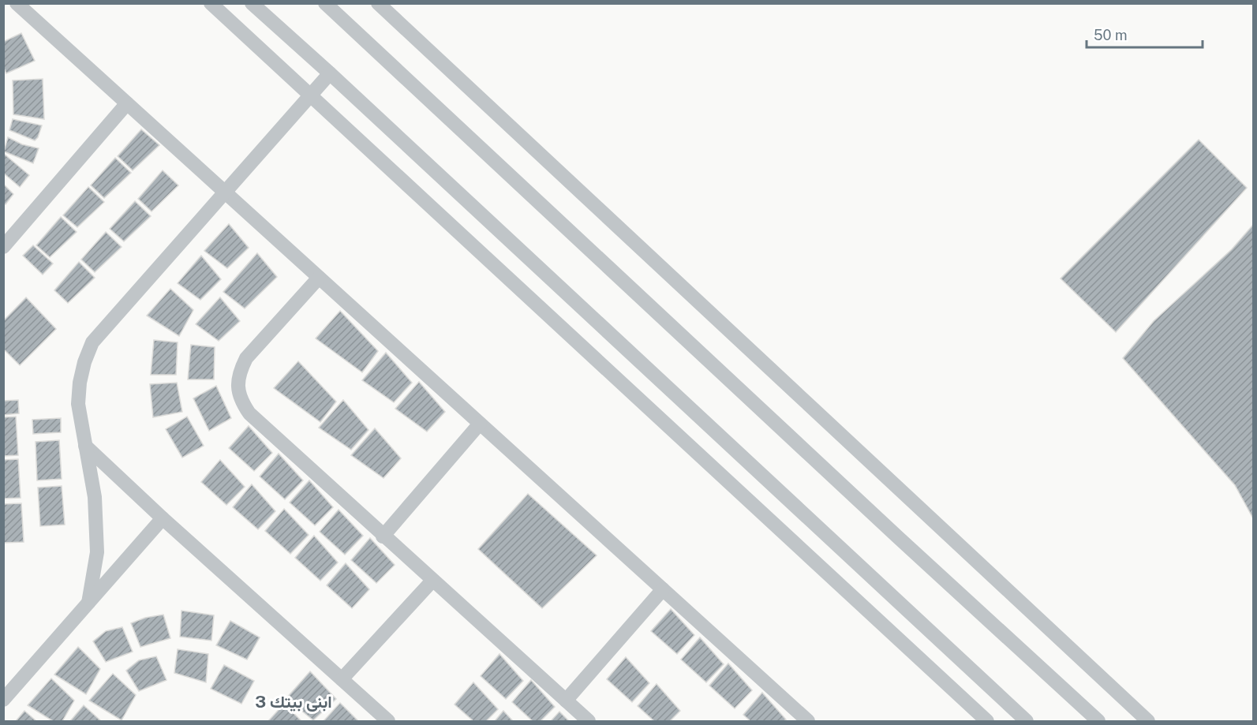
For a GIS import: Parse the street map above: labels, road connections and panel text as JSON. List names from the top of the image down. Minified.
{"districts":["ابنى بيتك 3"],"scale_bar":"50 m"}
